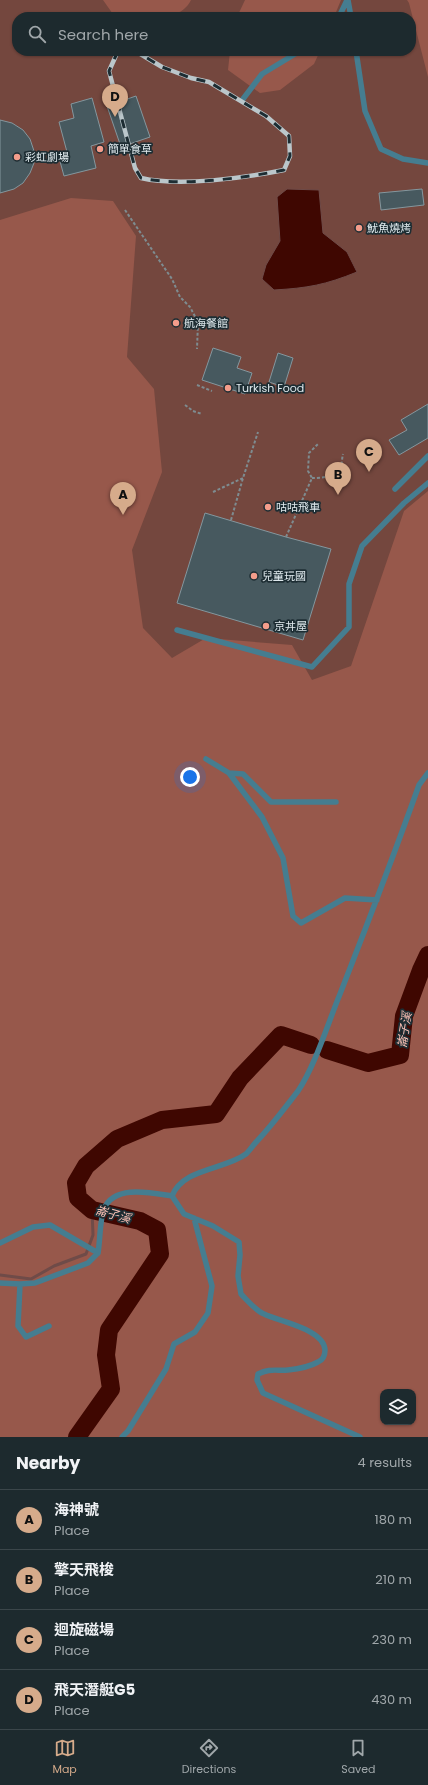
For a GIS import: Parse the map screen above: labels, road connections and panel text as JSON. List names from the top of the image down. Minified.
{"water":["崙子溪"],"places":["簡單食草","彩虹劇場","魷魚燒烤","航海餐館","Turkish Food","咕咕飛車","兒童玩國","京丼屋"],"page":{"search":"Search here","pins":["D","C","B","A"],"heading":["Nearby","4 results"],"list":[{"mark":"A","name":"海神號","note":"Place","value":"180 m"},{"mark":"B","name":"擎天飛梭","note":"Place","value":"210 m"},{"mark":"C","name":"迴旋磁場","note":"Place","value":"230 m"},{"mark":"D","name":"飛天潛艇G5","note":"Place","value":"430 m"}],"nav":["Map","Directions","Saved"]}}
